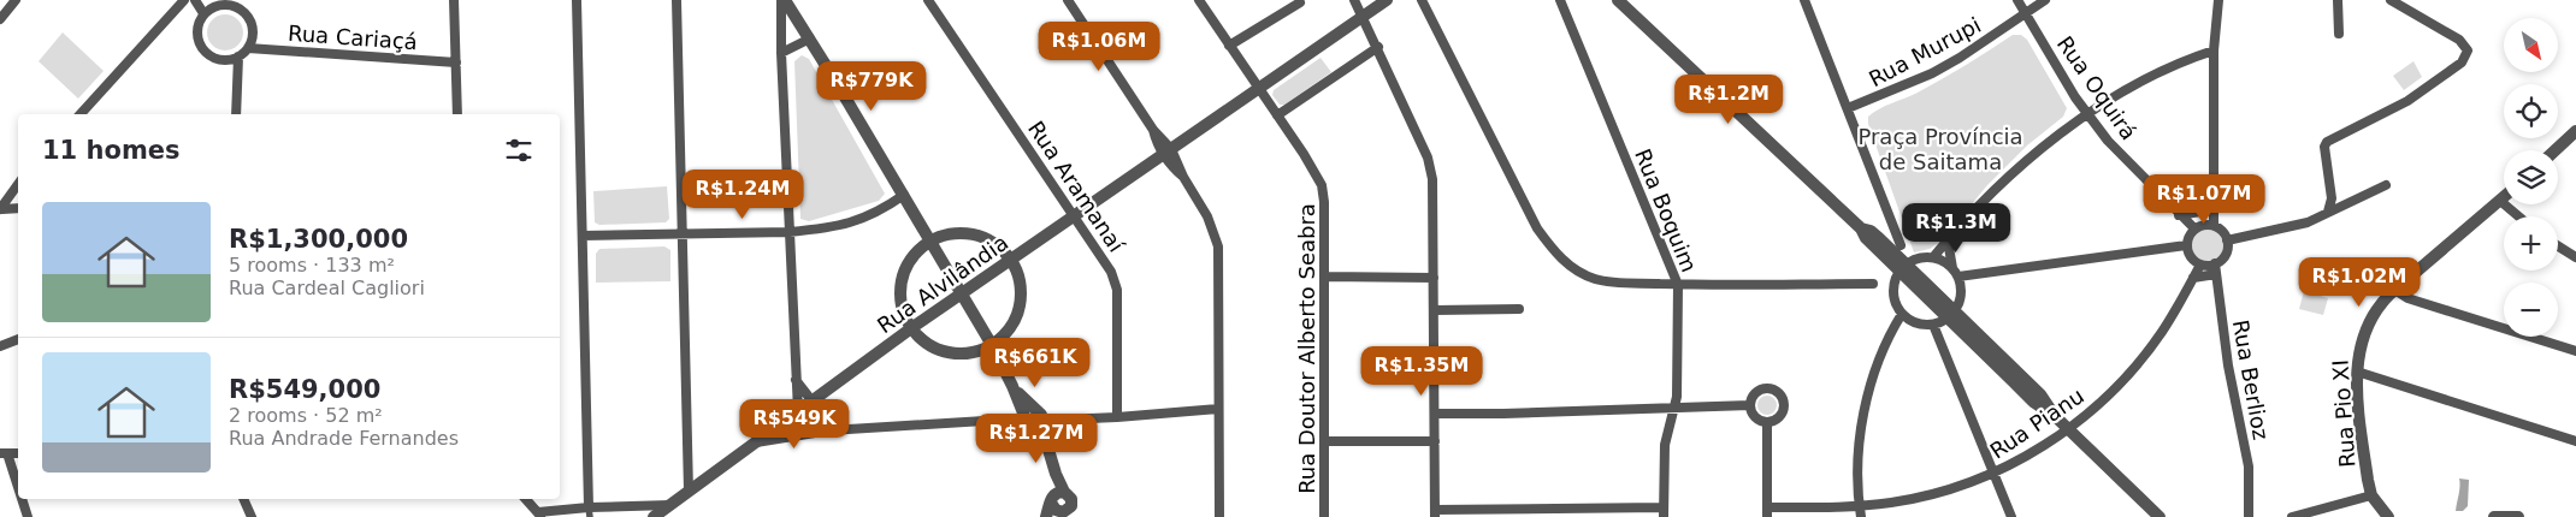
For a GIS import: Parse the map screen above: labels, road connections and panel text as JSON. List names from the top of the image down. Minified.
{"streets":{"street":["Rua Cariaçá","Rua Murupi","Rua Oquirá","Rua Aramanaí","Rua Boquim","Rua Alvilândia","Rua Doutor Alberto Seabra","Rua Berlioz","Rua Pio XI","Rua Pianu"]},"crossings":[["Rua Murupi","Rua Oquirá"],["Rua Oquirá","Rua Berlioz"],["Rua Oquirá","Rua Pianu"],["Rua Aramanaí","Rua Alvilândia"],["Rua Alvilândia","Rua Doutor Alberto Seabra"],["Rua Berlioz","Rua Pianu"]],"parks":["Praça Província de Saitama"],"north":"bottom right","page":{"map_buttons":["+","−"],"price":["R$1.06M","R$779K","R$1.2M","R$1.24M","R$1.07M","R$1.3M","R$1.02M","R$661K","R$1.35M","R$549K","R$1.27M"],"heading":"11 homes","list":[{"name":"R$1,300,000","note":"5 rooms · 133 m² · Rua Cardeal Cagliori"},{"name":"R$549,000","note":"2 rooms · 52 m² · Rua Andrade Fernandes"}]}}
